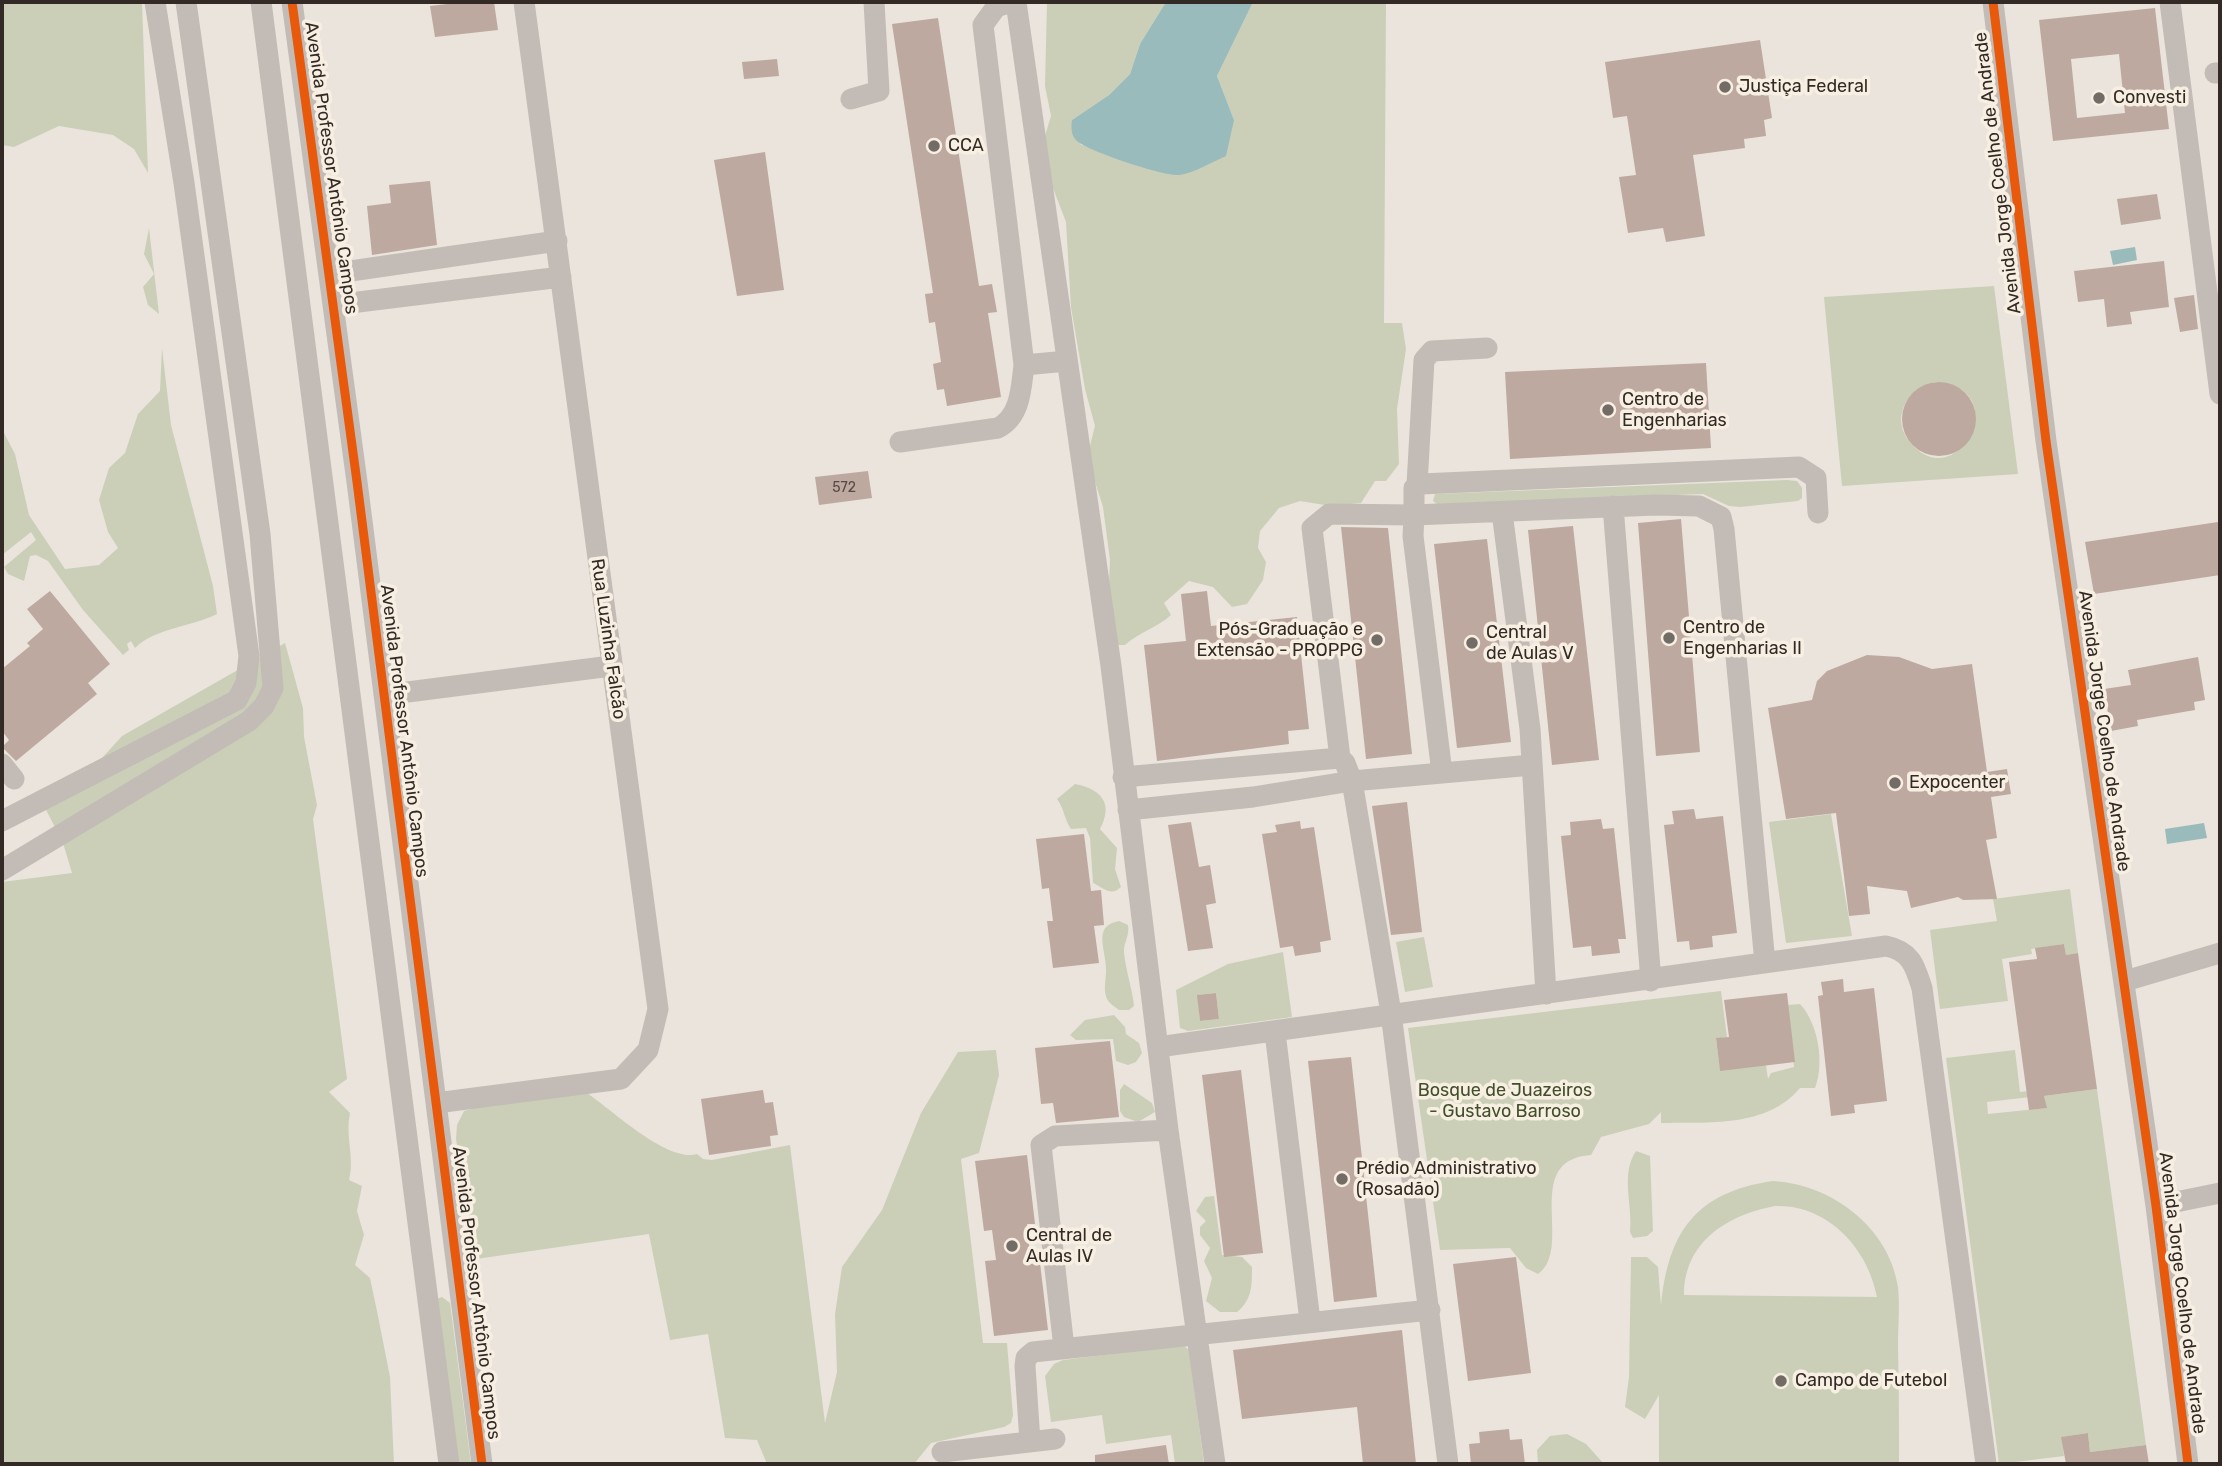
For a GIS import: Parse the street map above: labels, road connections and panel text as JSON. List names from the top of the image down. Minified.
{"streets":{"street":["Avenida Professor Antônio Campos","Avenida Jorge Coelho de Andrade","Rua Luzinha Falcão"]},"crossings":[["Avenida Professor Antônio Campos","Rua Luzinha Falcão"]],"parks":["Bosque de Juazeiros - Gustavo Barroso"],"places":["Justiça Federal","Convesti","CCA","Centro de Engenharias","Centro de Engenharias II","Pós-Graduação e Extensão - PROPPG","Central de Aulas V","Expocenter","Prédio Administrativo (Rosadão)","Central de Aulas IV","Campo de Futebol"],"house_numbers":["572"]}
